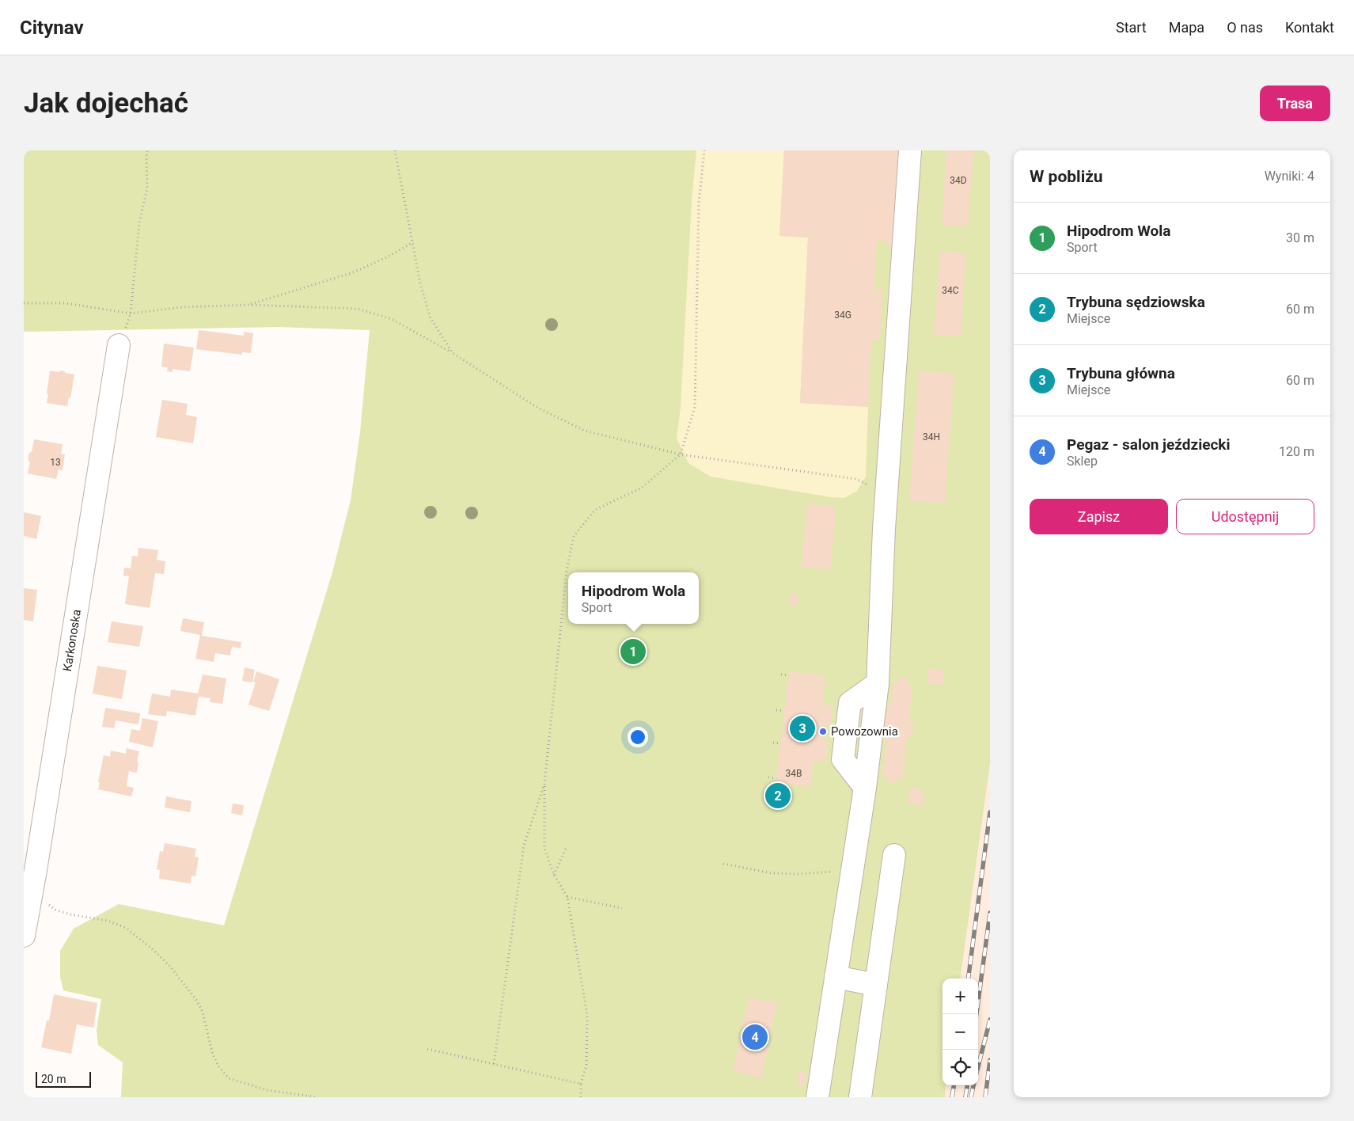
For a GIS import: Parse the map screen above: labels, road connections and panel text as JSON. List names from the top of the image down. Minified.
{"streets":{"street":["Karkonoska"]},"places":["Powozownia"],"house_numbers":["34D","34C","34G","34H","13","34B"],"scale_bar":"20 m","page":{"header":"Citynav","nav":["Start","Mapa","O nas","Kontakt"],"buttons":["Trasa",["Zapisz","Udostępnij"]],"title":"Jak dojechać","heading":["W pobliżu","Wyniki: 4"],"list":[{"mark":"1","name":"Hipodrom Wola","note":"Sport","value":"30 m"},{"mark":"2","name":"Trybuna sędziowska","note":"Miejsce","value":"60 m"},{"mark":"3","name":"Trybuna główna","note":"Miejsce","value":"60 m"},{"mark":"4","name":"Pegaz - salon jeździecki","note":"Sklep","value":"120 m"}],"popup":["Hipodrom Wola","Sport"],"pins":["1","3","2","4"],"map_buttons":["+","−"],"scale":"20 m"}}
